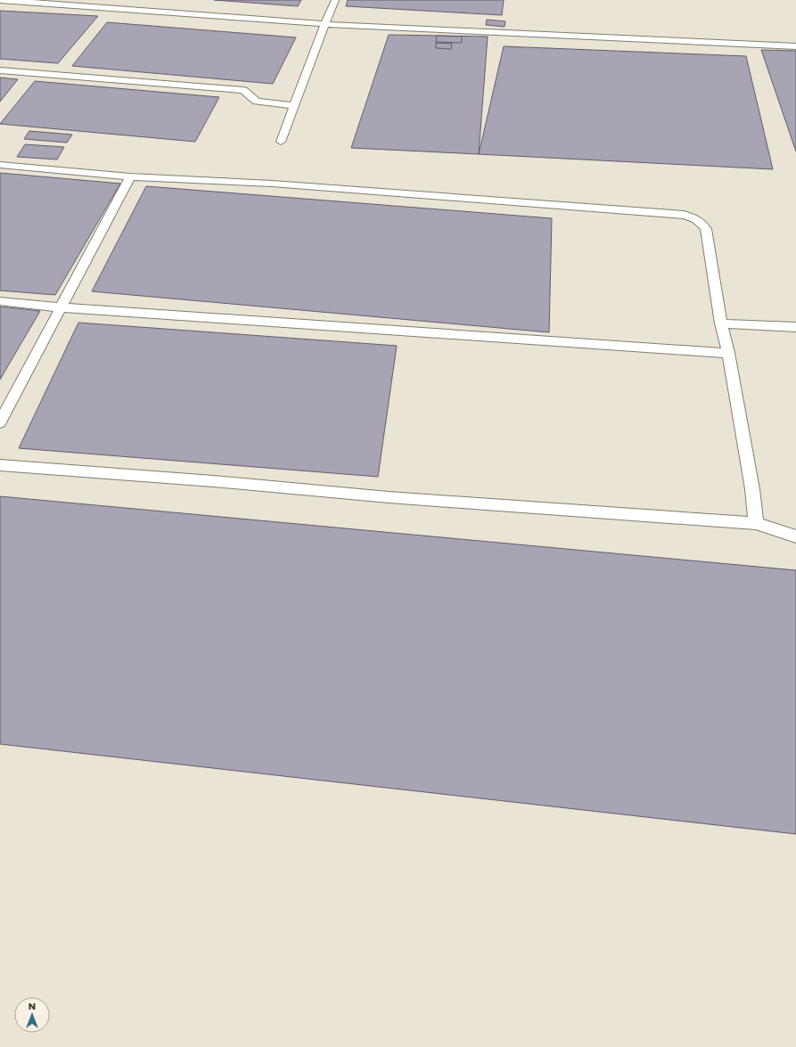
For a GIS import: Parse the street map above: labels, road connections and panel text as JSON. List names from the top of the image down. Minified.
{"north":"top"}
